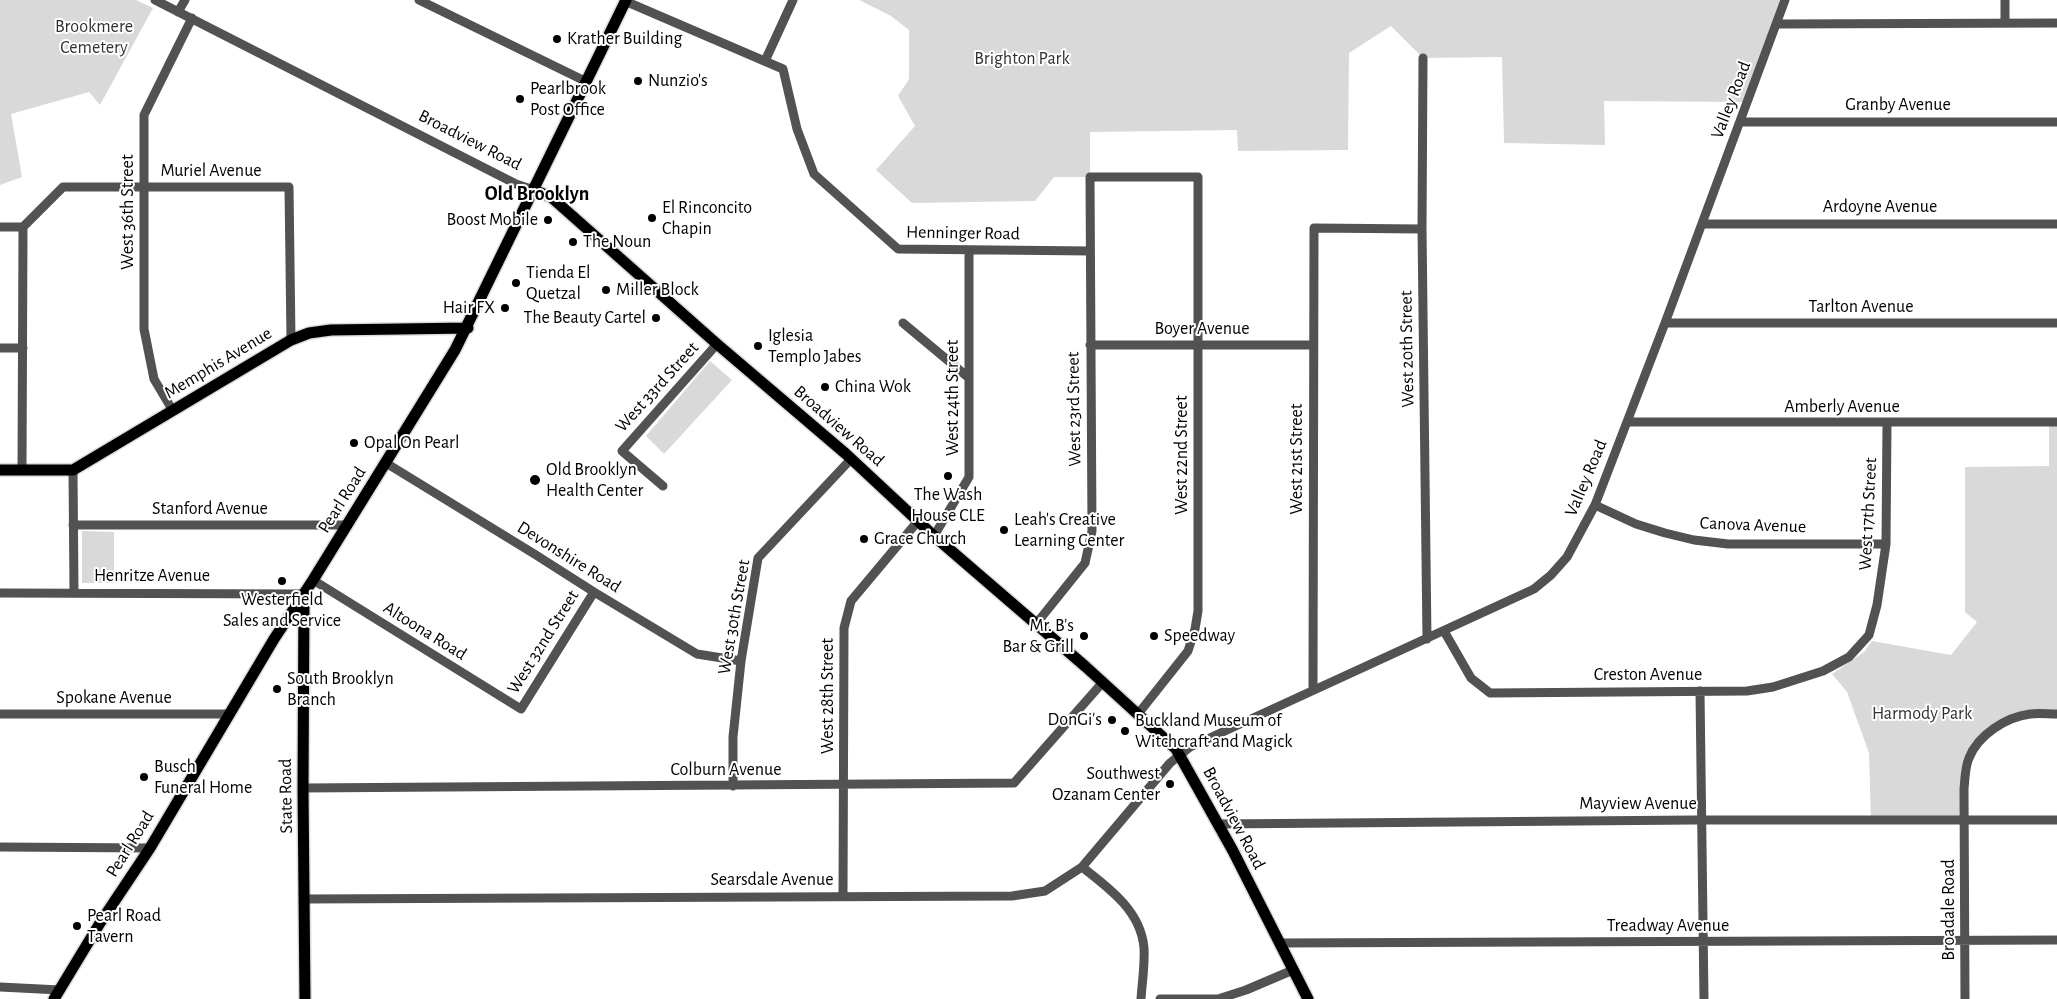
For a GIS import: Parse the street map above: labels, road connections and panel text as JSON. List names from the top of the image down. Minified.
{"streets":{"main road":["Broadview Road","Memphis Avenue","Pearl Road","State Road"],"street":["Valley Road","Granby Avenue","Muriel Avenue","Ardoyne Avenue","West 36th Street","Henninger Road","Tarlton Avenue","Boyer Avenue","West 20th Street","West 33rd Street","West 24th Street","Amberly Avenue","West 23rd Street","West 22nd Street","West 21st Street","Stanford Avenue","West 17th Street","Canova Avenue","Devonshire Road","Henritze Avenue","West 30th Street","Altoona Road","West 32nd Street","Creston Avenue","West 28th Street","Spokane Avenue","Colburn Avenue","Mayview Avenue","Searsdale Avenue","Broadale Road","Treadway Avenue"]},"crossings":[["Valley Road","Granby Avenue"],["Valley Road","Broadview Road"],["Valley Road","Ardoyne Avenue"],["Valley Road","Tarlton Avenue"],["Valley Road","West 20th Street"],["Valley Road","Amberly Avenue"],["Valley Road","West 21st Street"],["Valley Road","Canova Avenue"],["Valley Road","Creston Avenue"],["Valley Road","Searsdale Avenue"],["Broadview Road","West 36th Street"],["Broadview Road","West 33rd Street"],["Broadview Road","West 24th Street"],["Broadview Road","West 23rd Street"],["Broadview Road","West 22nd Street"],["Broadview Road","Pearl Road"],["Broadview Road","West 30th Street"],["Broadview Road","West 28th Street"],["Broadview Road","Colburn Avenue"],["Broadview Road","Mayview Avenue"],["Broadview Road","Searsdale Avenue"],["Broadview Road","Treadway Avenue"],["Muriel Avenue","West 36th Street"],["Muriel Avenue","Memphis Avenue"],["West 36th Street","Memphis Avenue"],["Henninger Road","West 24th Street"],["Henninger Road","West 23rd Street"],["Henninger Road","Pearl Road"],["Boyer Avenue","West 23rd Street"],["Boyer Avenue","West 22nd Street"],["Boyer Avenue","West 21st Street"],["West 20th Street","West 21st Street"],["Memphis Avenue","Pearl Road"],["Amberly Avenue","West 17th Street"],["West 23rd Street","West 22nd Street"],["Pearl Road","Stanford Avenue"],["Pearl Road","Devonshire Road"],["Pearl Road","Henritze Avenue"],["Pearl Road","Altoona Road"],["Pearl Road","Spokane Avenue"],["Pearl Road","State Road"],["West 17th Street","Canova Avenue"],["West 17th Street","Creston Avenue"],["Devonshire Road","West 30th Street"],["Devonshire Road","West 32nd Street"],["Henritze Avenue","State Road"],["West 30th Street","Colburn Avenue"],["Altoona Road","West 32nd Street"],["West 28th Street","Colburn Avenue"],["West 28th Street","Searsdale Avenue"],["Colburn Avenue","State Road"],["State Road","Searsdale Avenue"],["Mayview Avenue","Broadale Road"],["Broadale Road","Treadway Avenue"]],"districts":["Old Brooklyn"],"parks":["Brookmere Cemetery","Brighton Park","Harmody Park"],"places":["Krather Building","Nunzio's","Pearlbrook Post Office","El Rinconcito Chapin","Boost Mobile","The Noun","Tienda El Quetzal","Miller Block","Hair FX","The Beauty Cartel","Iglesia Templo Jabes","China Wok","Opal On Pearl","The Wash House CLE","Old Brooklyn Health Center","Leah's Creative Learning Center","Grace Church","Westerfield Sales and Service","Mr. B's Bar & Grill","Speedway","South Brooklyn Branch","DonGi's","Buckland Museum of Witchcraft and Magick","Busch Funeral Home","Southwest Ozanam Center","Pearl Road Tavern"]}
